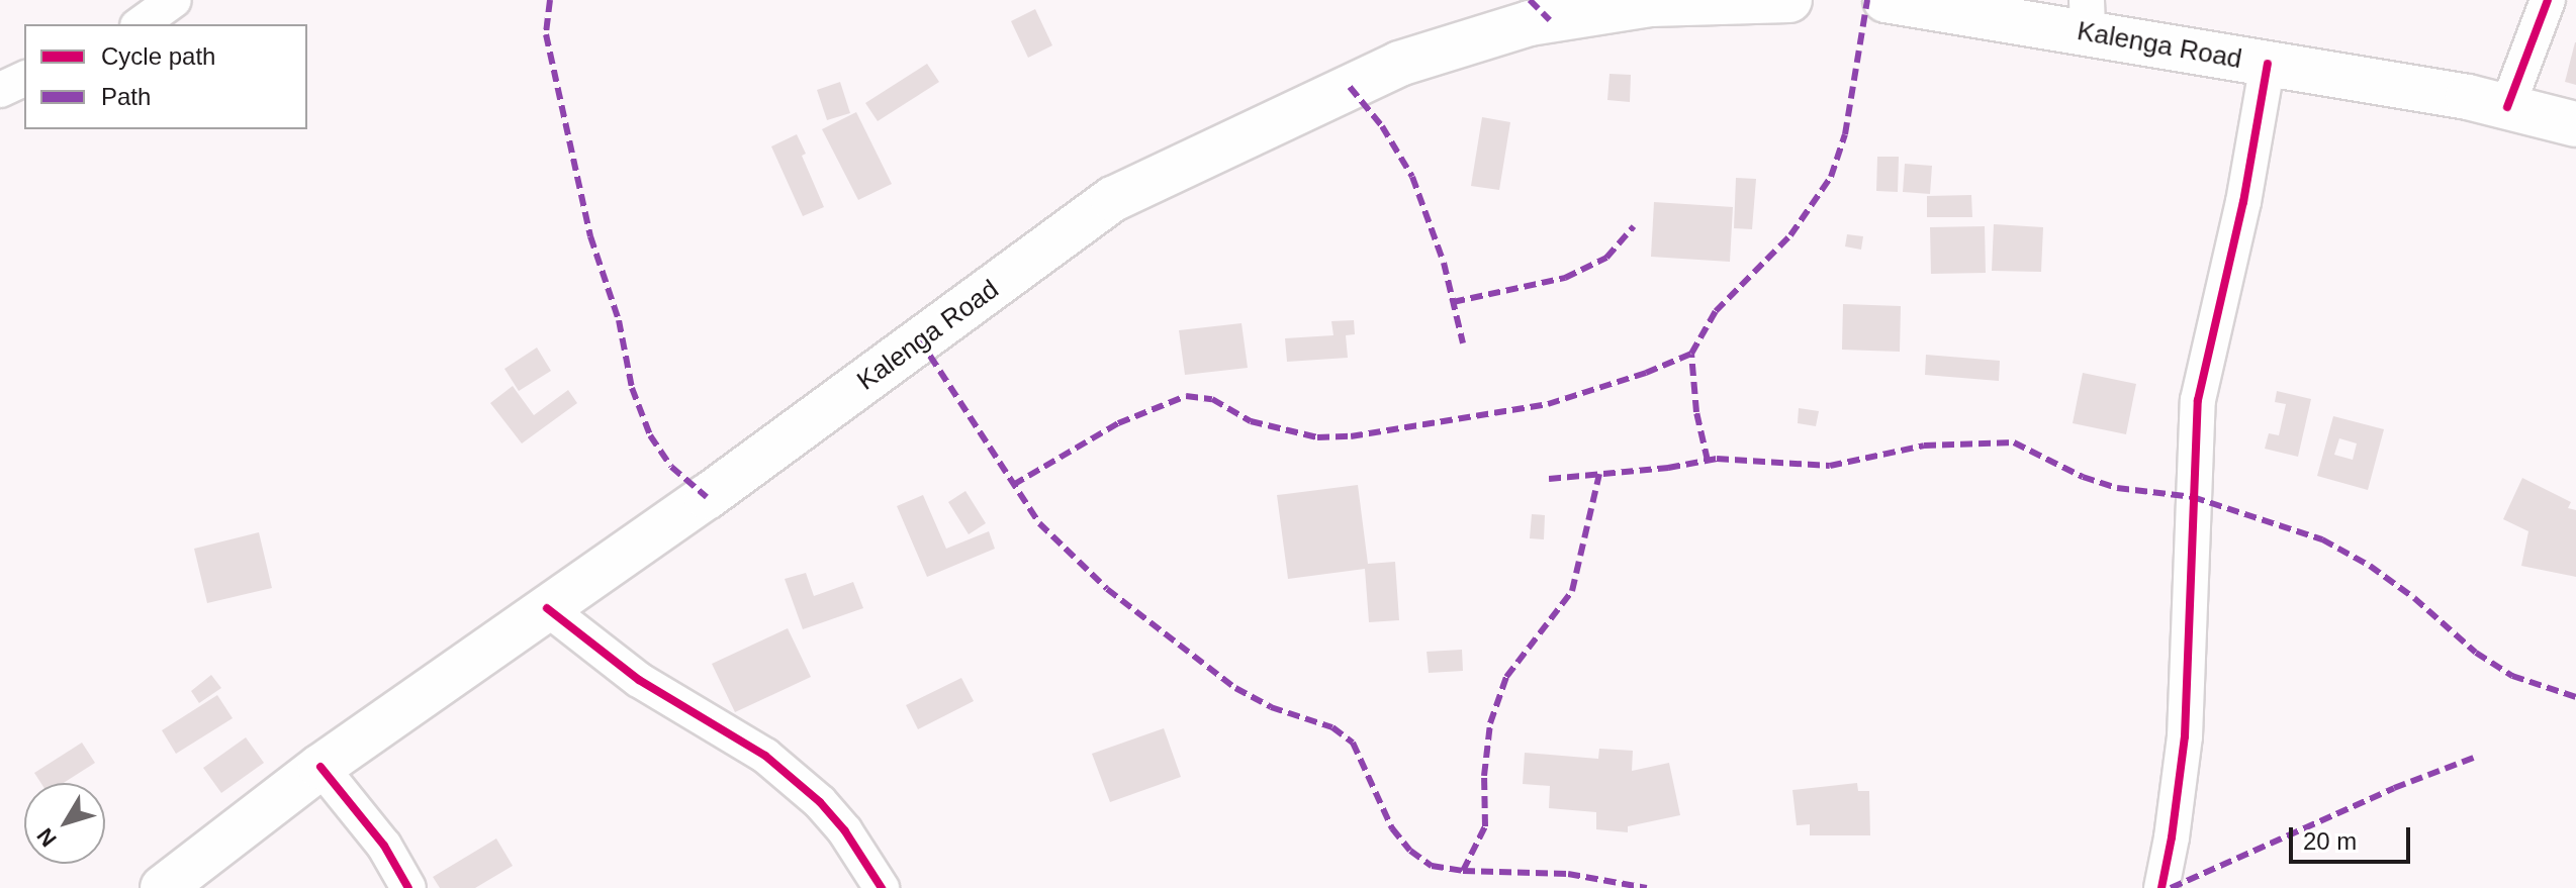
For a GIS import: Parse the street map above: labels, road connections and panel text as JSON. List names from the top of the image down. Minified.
{"streets":{"main road":["Kalenga Road"]},"legend":["Cycle path","Path"],"scale_bar":"20 m","north":"bottom left"}
